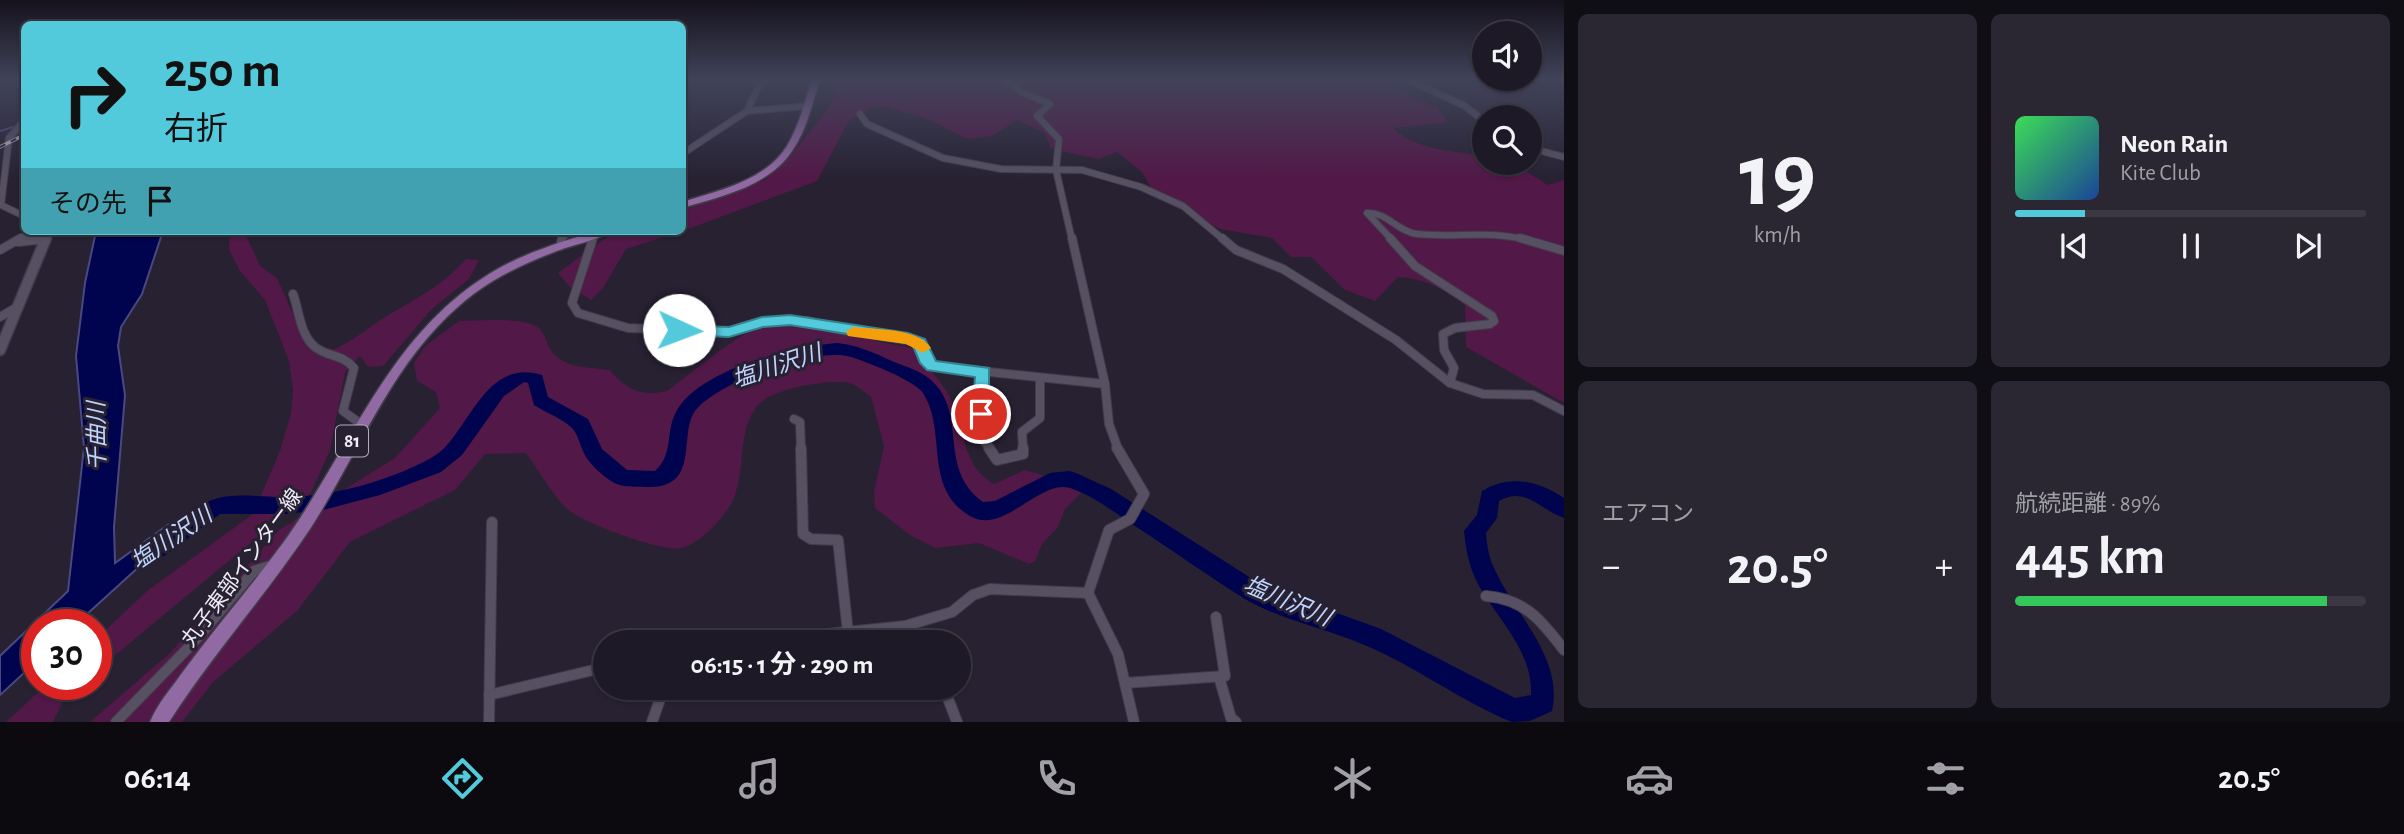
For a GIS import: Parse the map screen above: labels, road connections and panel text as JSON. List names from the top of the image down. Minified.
{"streets":{"main road":["81","丸子東部インター線"]},"water":["塩川沢川","千曲川"],"page":{"tile":[["19","km/h"],"エアコン",["航続距離 · 89%","445 km"]],"turn":["250 m","右折"],"song":["Neon Rain","Kite Club"],"then":"その先","heat":["−","20.5°","+"],"limit":"30","trip":"06:15 · 1 分 · 290 m","tabs":["06:14","20.5°"]}}
